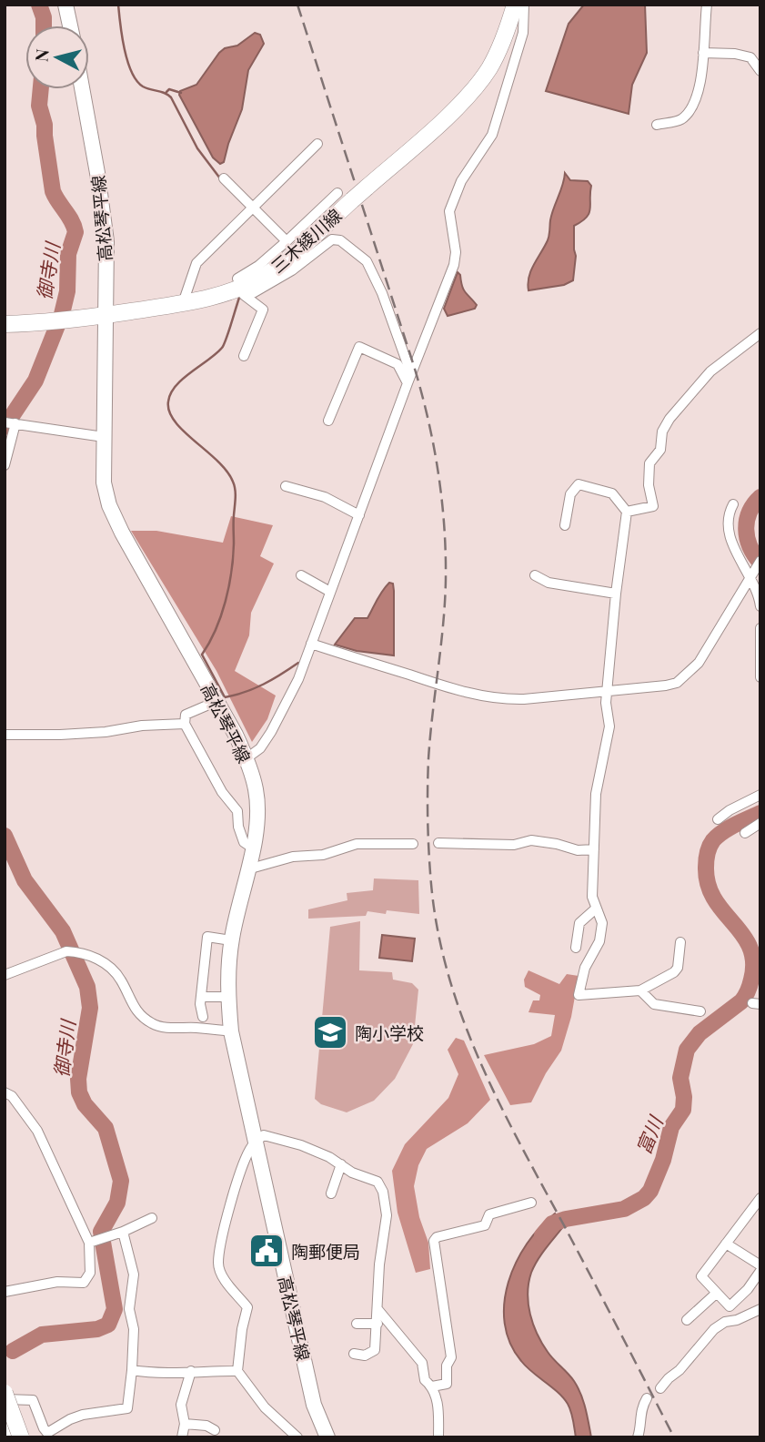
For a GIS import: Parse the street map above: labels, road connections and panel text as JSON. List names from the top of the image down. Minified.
{"streets":{"main road":["高松琴平線","三木綾川線"]},"crossings":[["高松琴平線","三木綾川線"]],"water":["御寺川","富川"],"places":{"school or university":["陶小学校"],"public building":["陶郵便局"]},"north":"left"}
